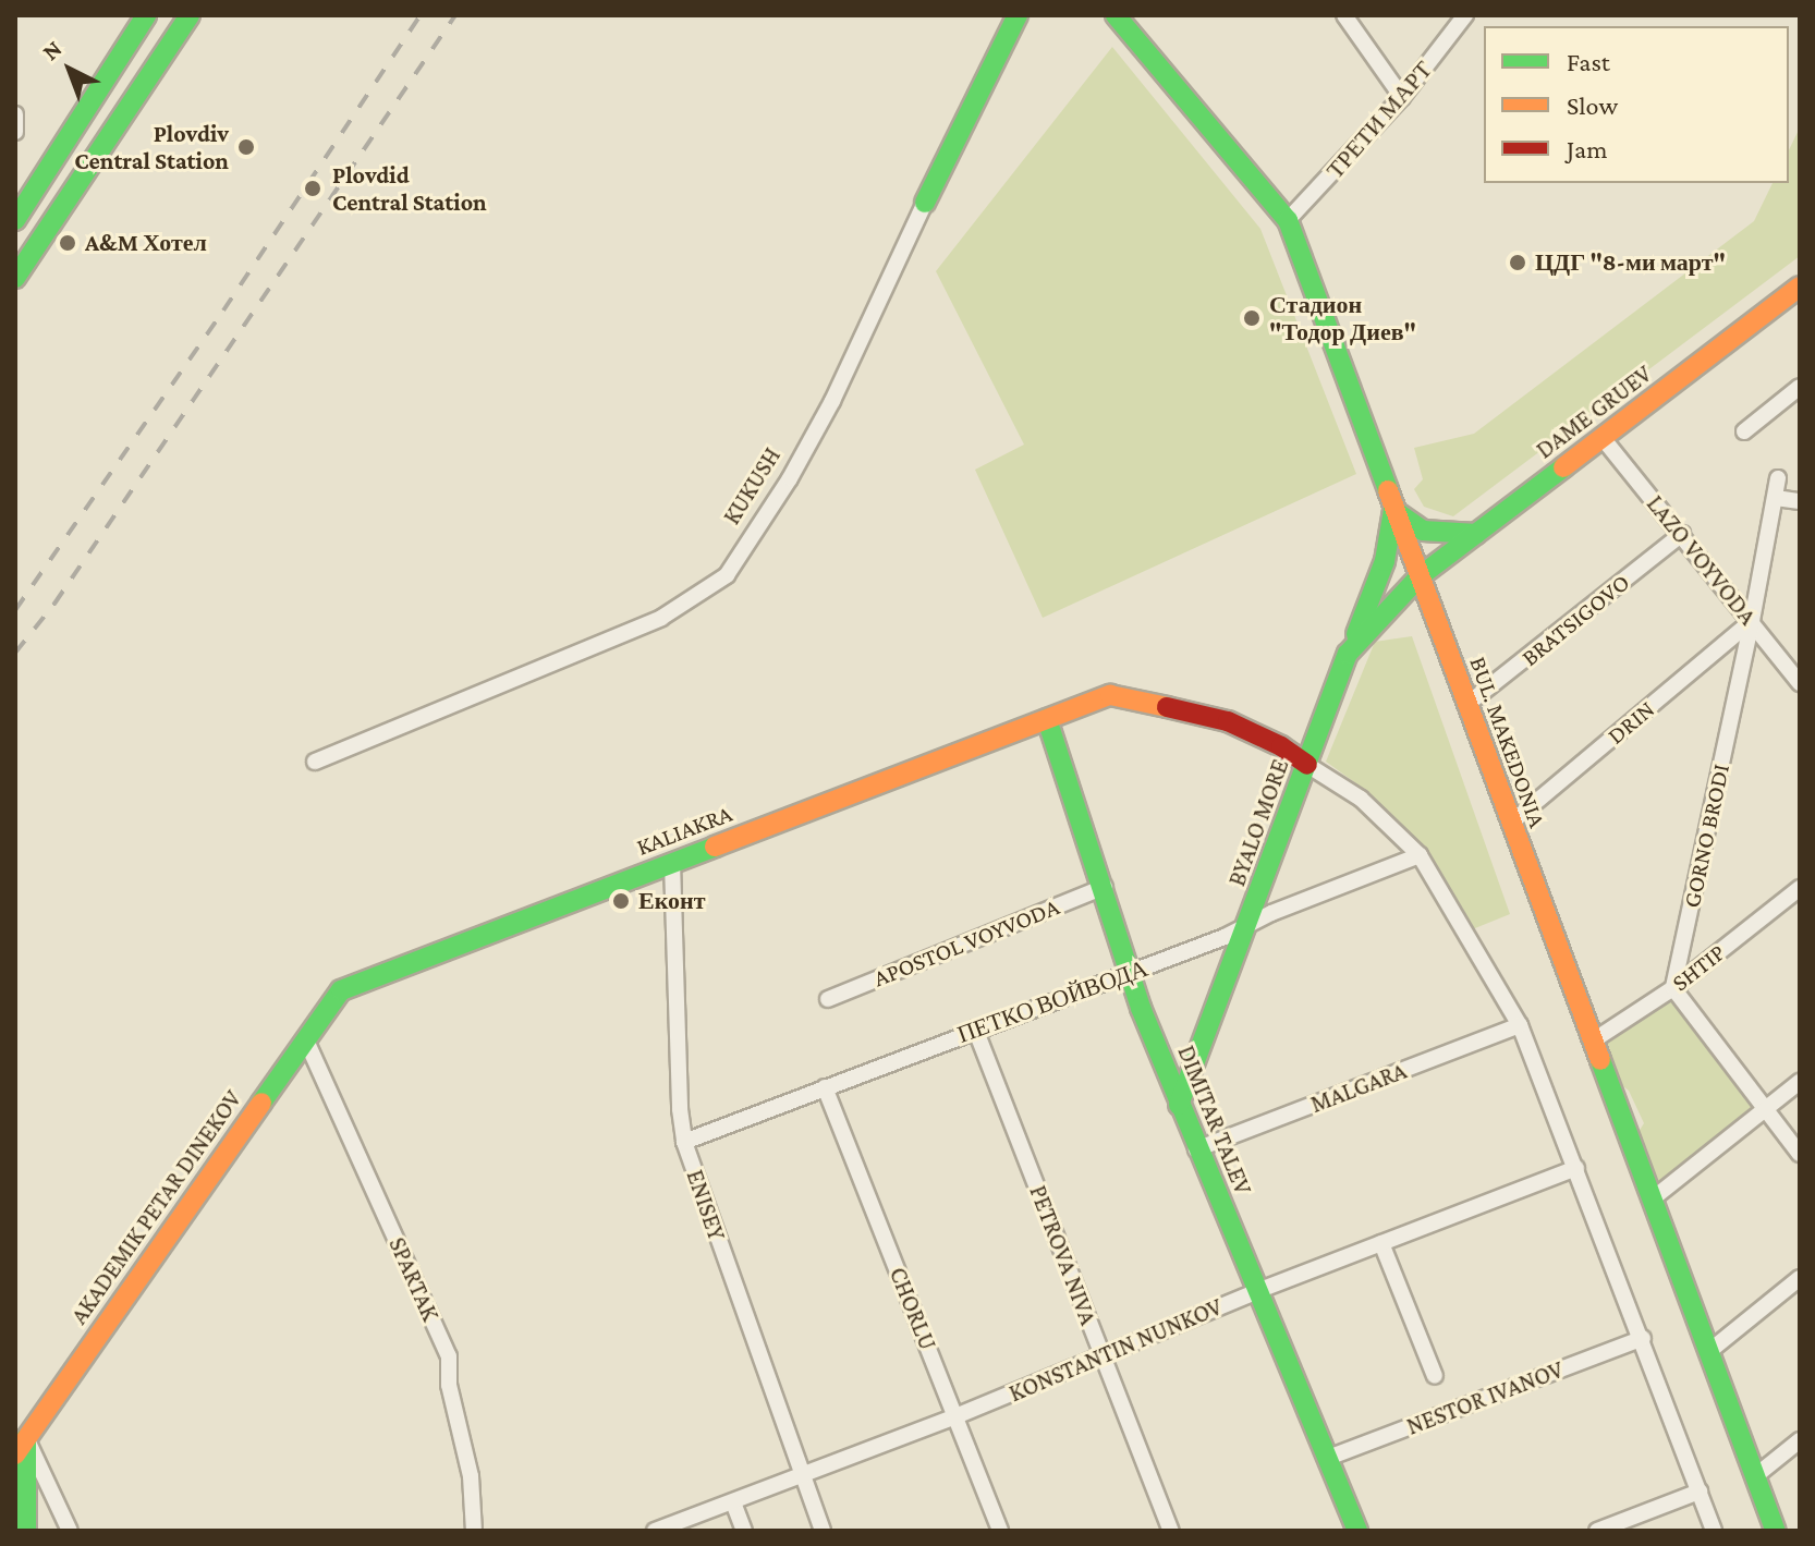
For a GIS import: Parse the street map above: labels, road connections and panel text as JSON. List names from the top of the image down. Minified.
{"streets":{"street":["ТРЕТИ МАРТ","DAME GRUEV","KUKUSH","LAZO VOYVODA","BRATSIGOVO","DRIN","BUL. MAKEDONIA","BYALO MORE","KALIAKRA","GORNO BRODI","APOSTOL VOYVODA","SHTIP","ПЕТКО ВОЙВОДА","MALGARA","DIMITAR TALEV","ENISEY","AKADEMIK PETAR DINEKOV","PETROVA NIVA","SPARTAK","CHORLU","KONSTANTIN NUNKOV","NESTOR IVANOV"]},"crossings":[["ТРЕТИ МАРТ","BUL. MAKEDONIA"],["DAME GRUEV","LAZO VOYVODA"],["DAME GRUEV","BUL. MAKEDONIA"],["DAME GRUEV","BYALO MORE"],["LAZO VOYVODA","BRATSIGOVO"],["LAZO VOYVODA","DRIN"],["LAZO VOYVODA","GORNO BRODI"],["BRATSIGOVO","BUL. MAKEDONIA"],["DRIN","BUL. MAKEDONIA"],["DRIN","GORNO BRODI"],["BUL. MAKEDONIA","BYALO MORE"],["BUL. MAKEDONIA","SHTIP"],["BYALO MORE","KALIAKRA"],["BYALO MORE","ПЕТКО ВОЙВОДА"],["BYALO MORE","DIMITAR TALEV"],["KALIAKRA","DIMITAR TALEV"],["KALIAKRA","ENISEY"],["KALIAKRA","AKADEMIK PETAR DINEKOV"],["GORNO BRODI","SHTIP"],["APOSTOL VOYVODA","DIMITAR TALEV"],["ПЕТКО ВОЙВОДА","DIMITAR TALEV"],["ПЕТКО ВОЙВОДА","ENISEY"],["ПЕТКО ВОЙВОДА","PETROVA NIVA"],["ПЕТКО ВОЙВОДА","CHORLU"],["MALGARA","DIMITAR TALEV"],["DIMITAR TALEV","KONSTANTIN NUNKOV"],["DIMITAR TALEV","NESTOR IVANOV"],["ENISEY","KONSTANTIN NUNKOV"],["AKADEMIK PETAR DINEKOV","SPARTAK"],["PETROVA NIVA","KONSTANTIN NUNKOV"],["CHORLU","KONSTANTIN NUNKOV"]],"places":["Plovdiv Central Station","Plovdid Central Station","A&M Хотел","ЦДГ \"8-ми март\"","Стадион \"Тодор Диев\"","Еконт"],"legend":["Fast","Slow","Jam"],"north":"top left"}
